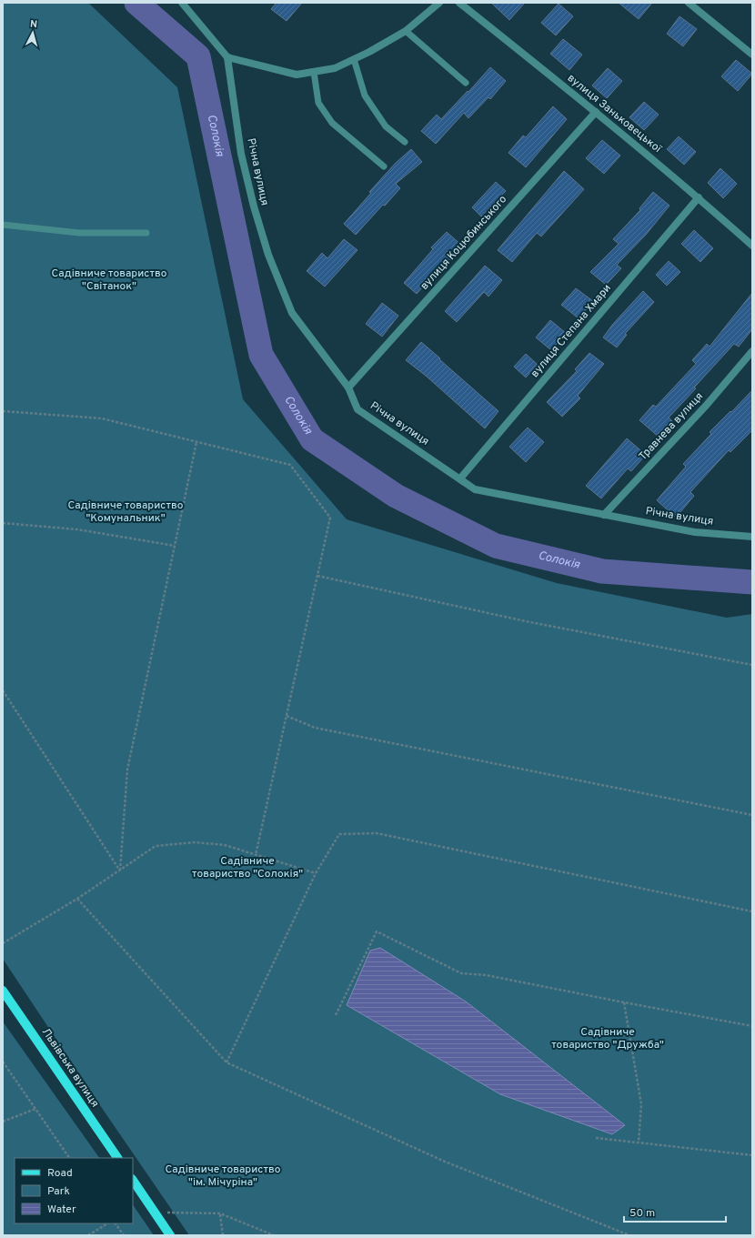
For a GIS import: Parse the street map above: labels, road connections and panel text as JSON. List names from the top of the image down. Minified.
{"streets":{"main road":["Львівська вулиця"],"street":["вулиця Заньковецької","Річна вулиця","вулиця Коцюбинського","вулиця Степана Хмари","Травнева вулиця"]},"crossings":[["вулиця Заньковецької","вулиця Коцюбинського"],["вулиця Заньковецької","вулиця Степана Хмари"],["Річна вулиця","вулиця Коцюбинського"],["Річна вулиця","вулиця Степана Хмари"],["Річна вулиця","Травнева вулиця"]],"water":["Солокія"],"parks":["Садівниче товариство \"Світанок\"","Садівниче товариство \"Комунальник\"","Садівниче товариство \"Солокія\"","Садівниче товариство \"Дружба\"","Садівниче товариство \"ім. Мічуріна\""],"legend":["Road","Park","Water"],"scale_bar":"50 m","north":"top"}
